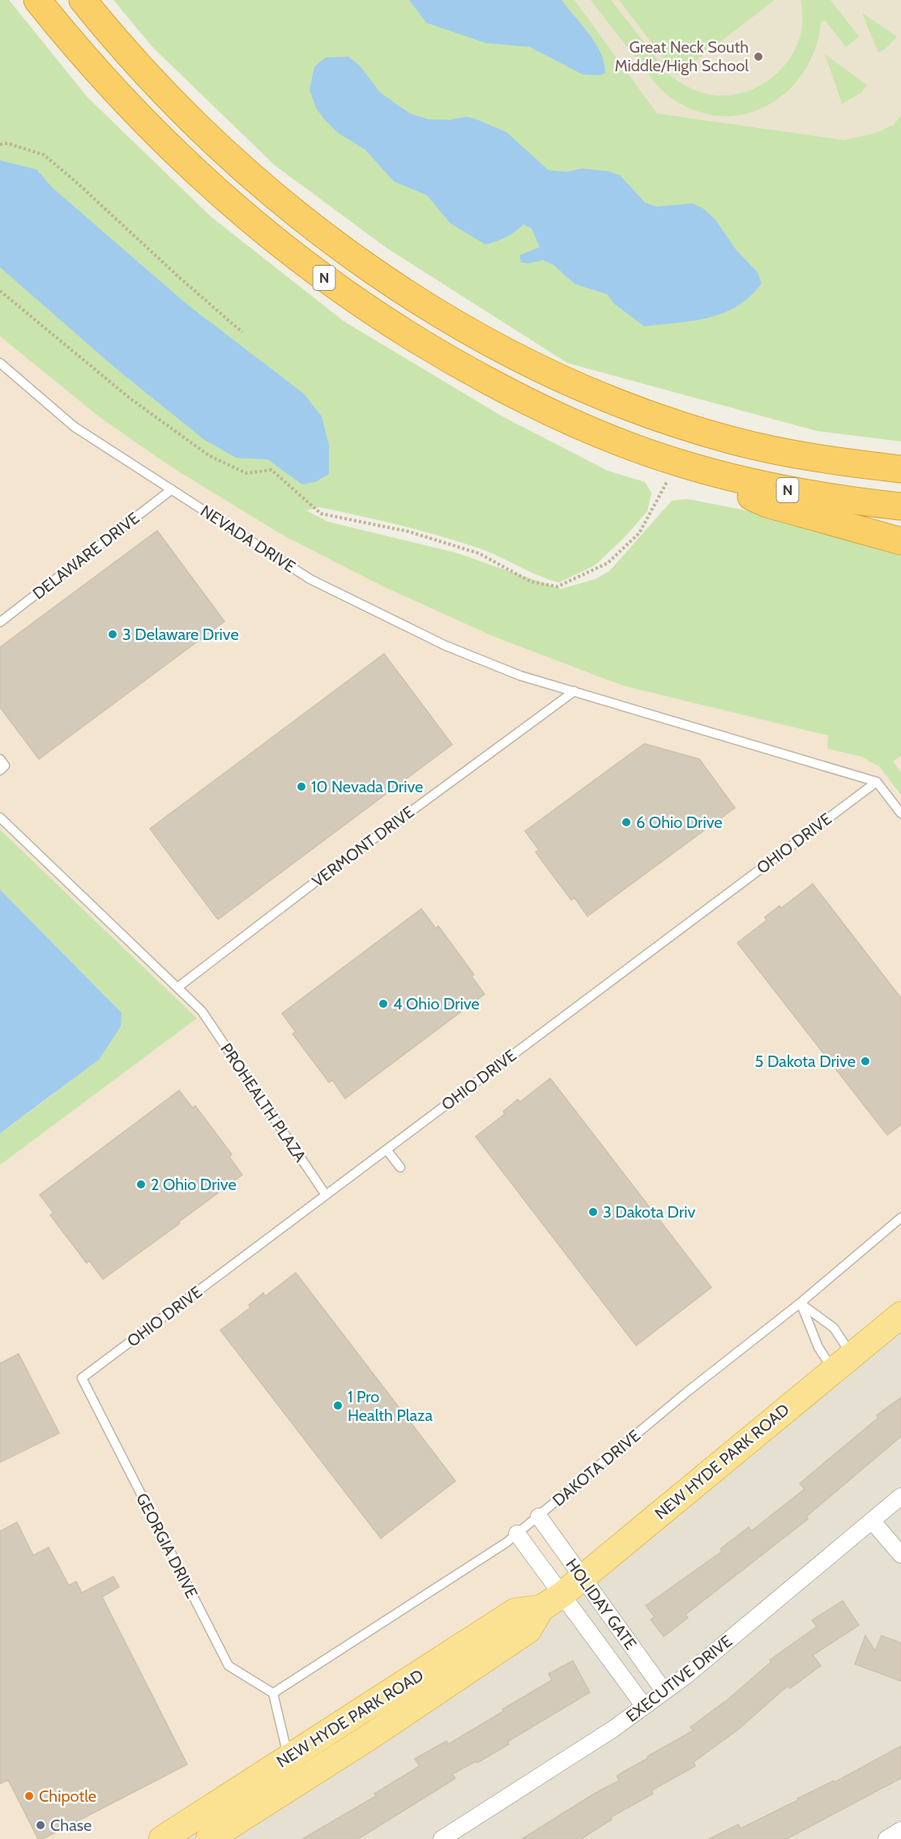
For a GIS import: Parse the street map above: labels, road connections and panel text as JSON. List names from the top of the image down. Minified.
{"streets":{"highway":["N"],"main road":["NEW HYDE PARK ROAD"],"street":["HOLIDAY GATE","EXECUTIVE DRIVE"],"lane":["NEVADA DRIVE","DELAWARE DRIVE","OHIO DRIVE","VERMONT DRIVE","PROHEALTH PLAZA","DAKOTA DRIVE","GEORGIA DRIVE"]},"crossings":[["NEVADA DRIVE","DELAWARE DRIVE"],["NEVADA DRIVE","OHIO DRIVE"],["NEVADA DRIVE","VERMONT DRIVE"],["OHIO DRIVE","PROHEALTH PLAZA"],["OHIO DRIVE","GEORGIA DRIVE"],["VERMONT DRIVE","PROHEALTH PLAZA"],["NEW HYDE PARK ROAD","HOLIDAY GATE"],["DAKOTA DRIVE","GEORGIA DRIVE"],["DAKOTA DRIVE","HOLIDAY GATE"],["HOLIDAY GATE","EXECUTIVE DRIVE"]],"places":["Great Neck South Middle/High School","3 Delaware Drive","10 Nevada Drive","6 Ohio Drive","4 Ohio Drive","5 Dakota Drive","2 Ohio Drive","3 Dakota Driv","1 Pro Health Plaza","Chipotle","Chase"]}
